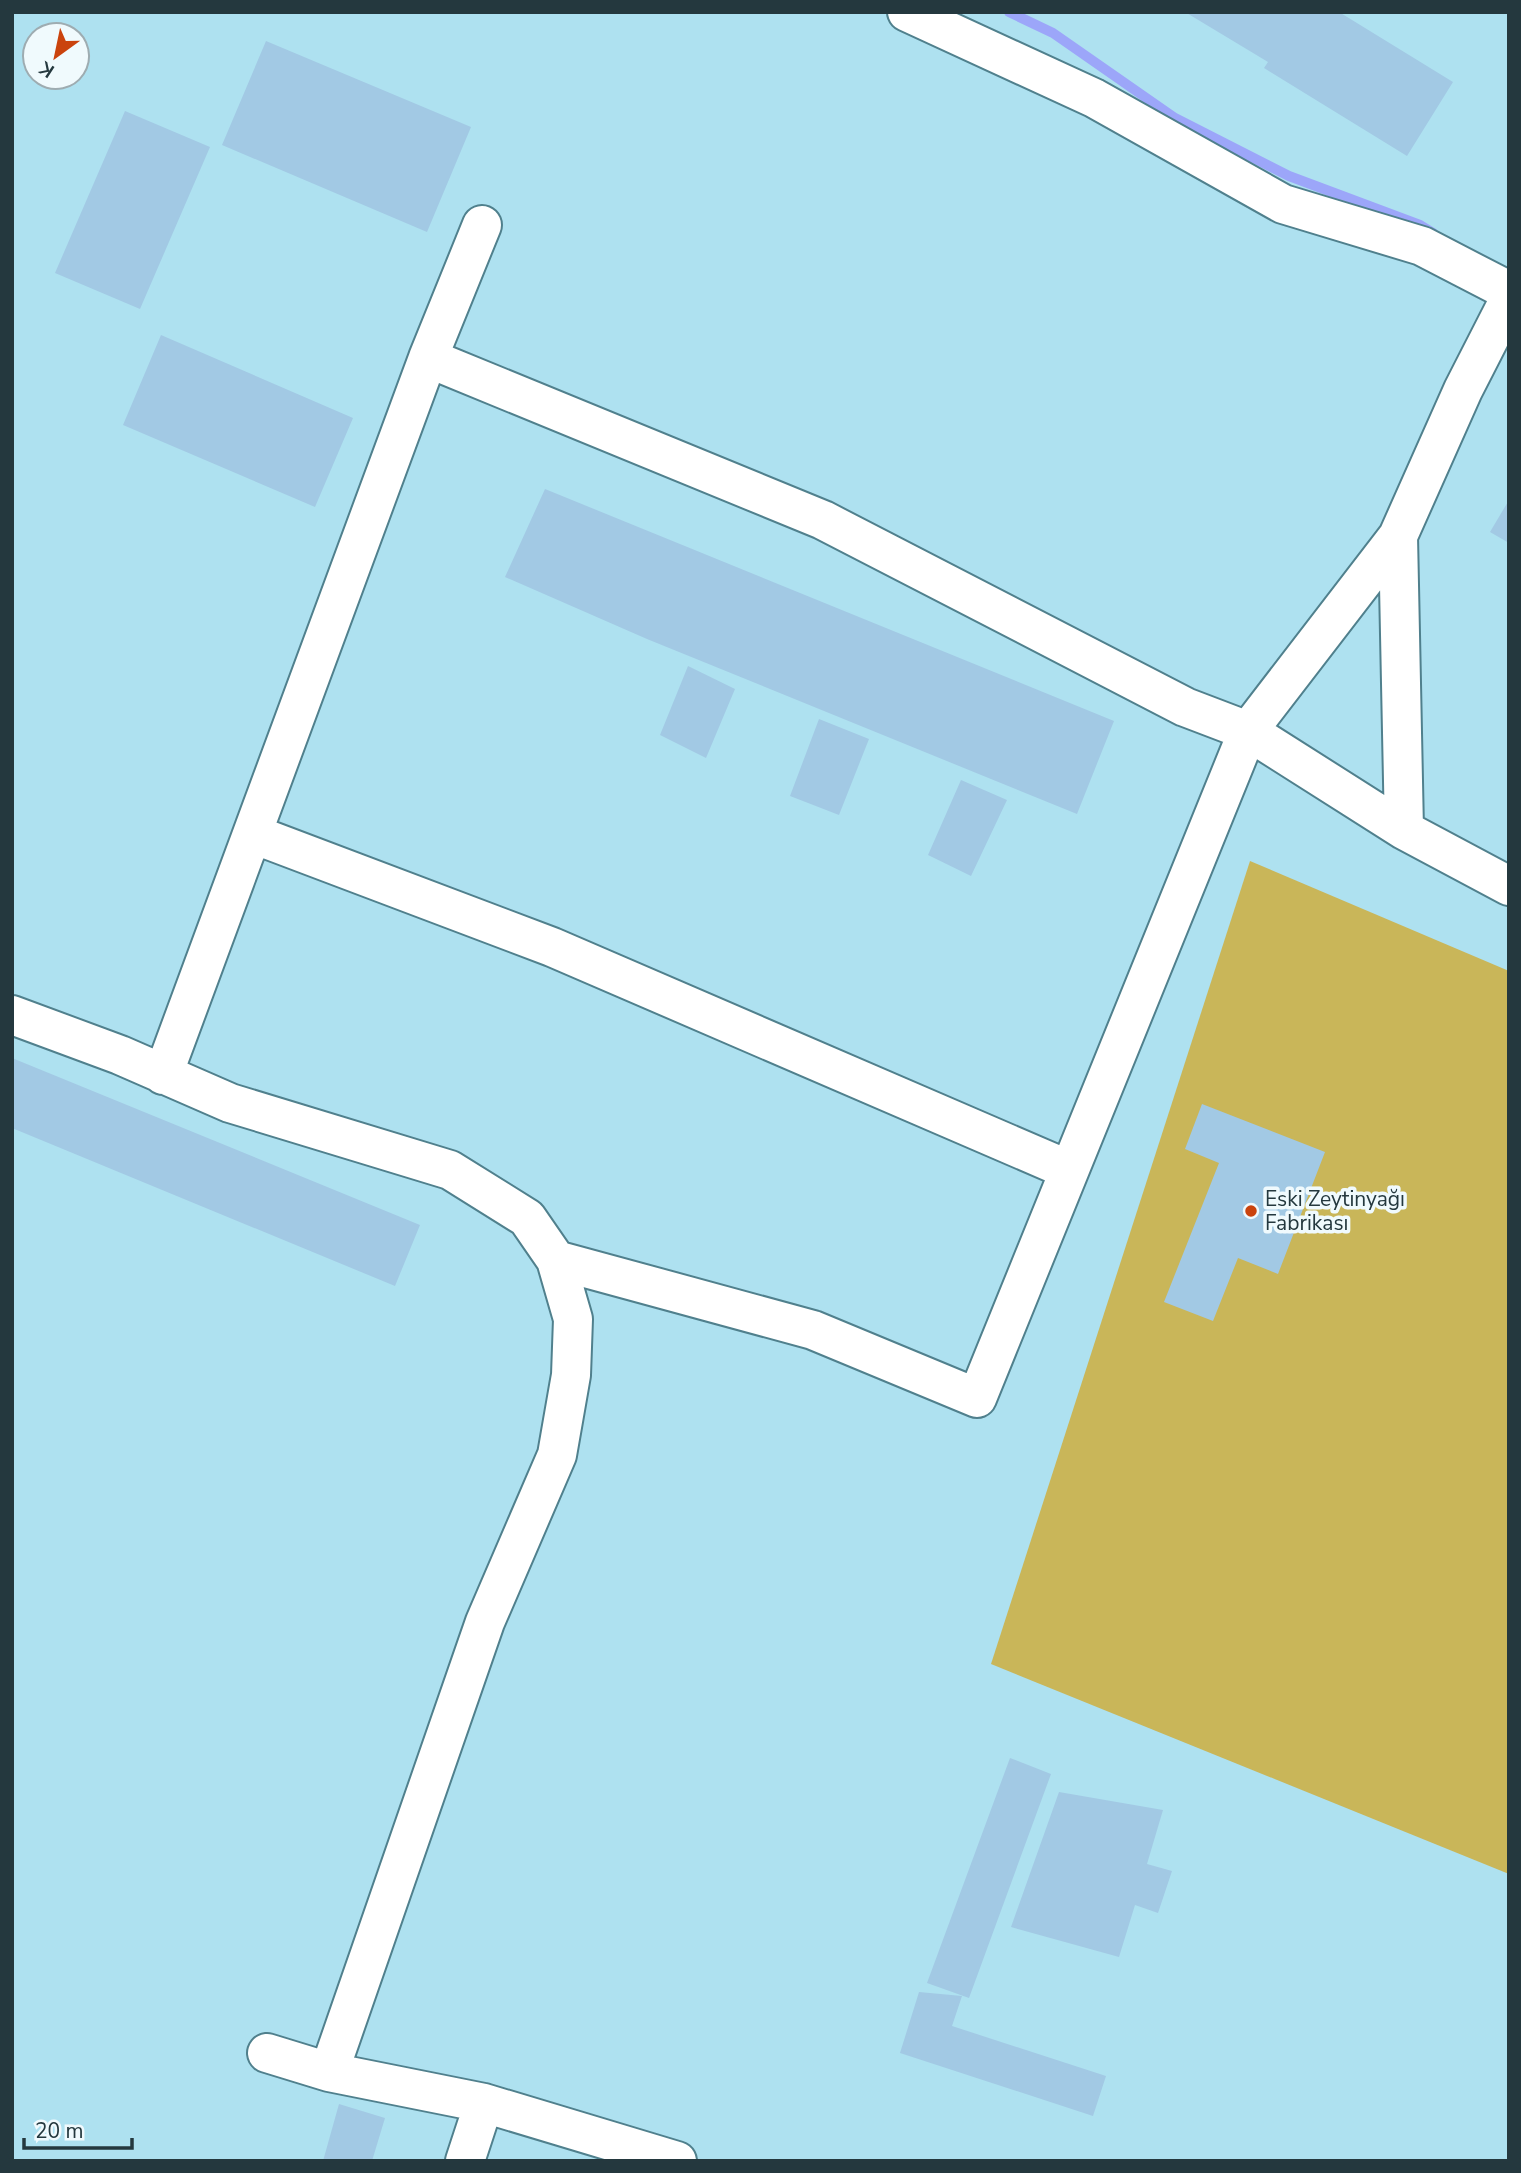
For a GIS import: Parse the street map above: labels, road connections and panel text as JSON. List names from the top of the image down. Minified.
{"places":["Eski Zeytinyağı Fabrikası"],"scale_bar":"20 m","north":"bottom left"}
